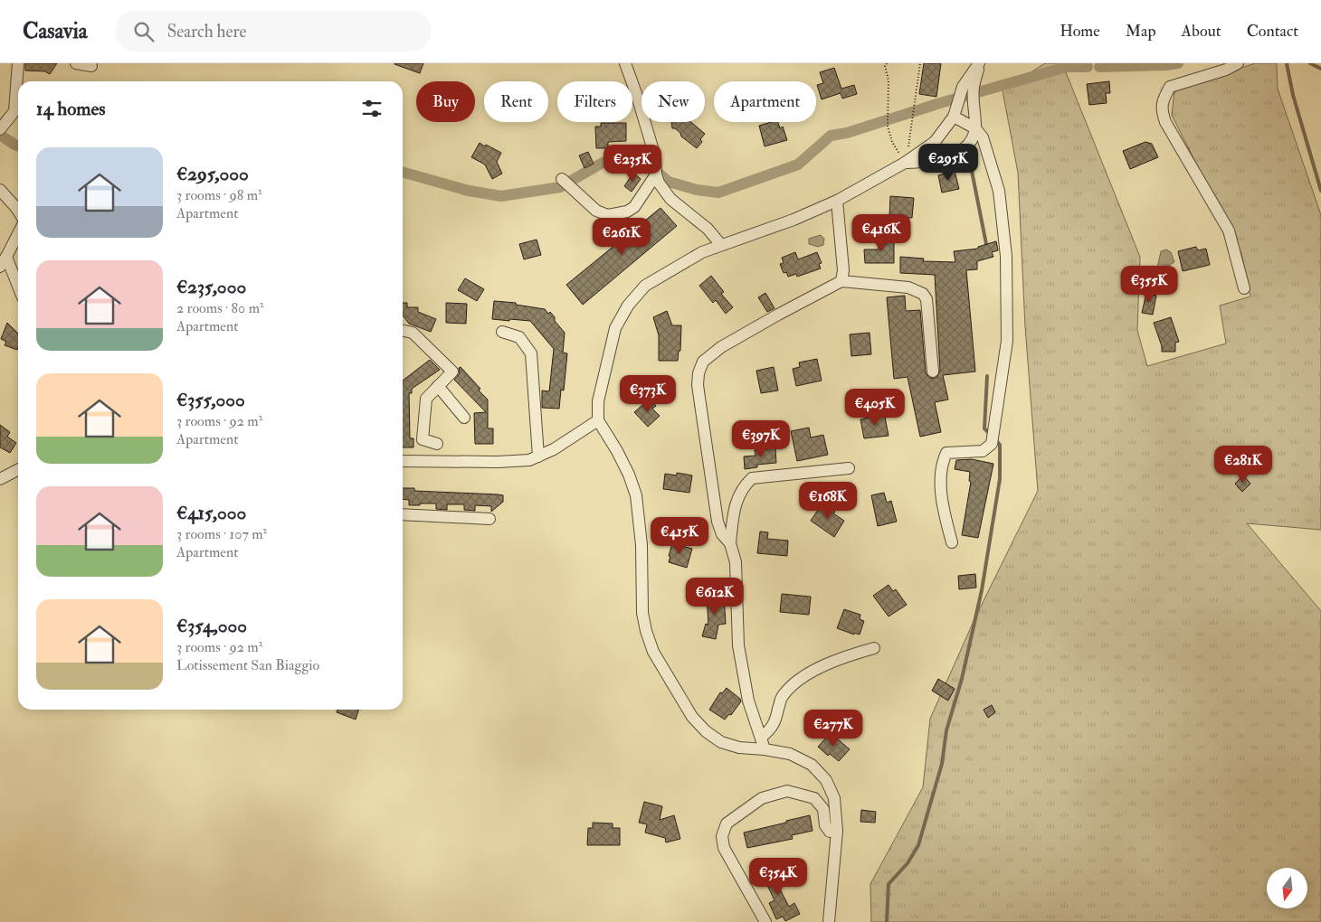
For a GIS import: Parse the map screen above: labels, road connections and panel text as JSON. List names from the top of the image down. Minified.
{"north":"bottom","page":{"header":"Casavia","search":"Search here","nav":["Home","Map","About","Contact"],"chip":["Buy","Rent","Filters","New","Apartment"],"heading":"14 homes","list":[{"name":"€295,000","note":"3 rooms · 98 m² · Apartment"},{"name":"€235,000","note":"2 rooms · 80 m² · Apartment"},{"name":"€355,000","note":"3 rooms · 92 m² · Apartment"},{"name":"€415,000","note":"3 rooms · 107 m² · Apartment"},{"name":"€354,000","note":"3 rooms · 92 m² · Lotissement San Biaggio"}],"price":["€295K","€235K","€416K","€261K","€355K","€373K","€405K","€397K","€281K","€168K","€415K","€612K","€277K","€354K"]}}
